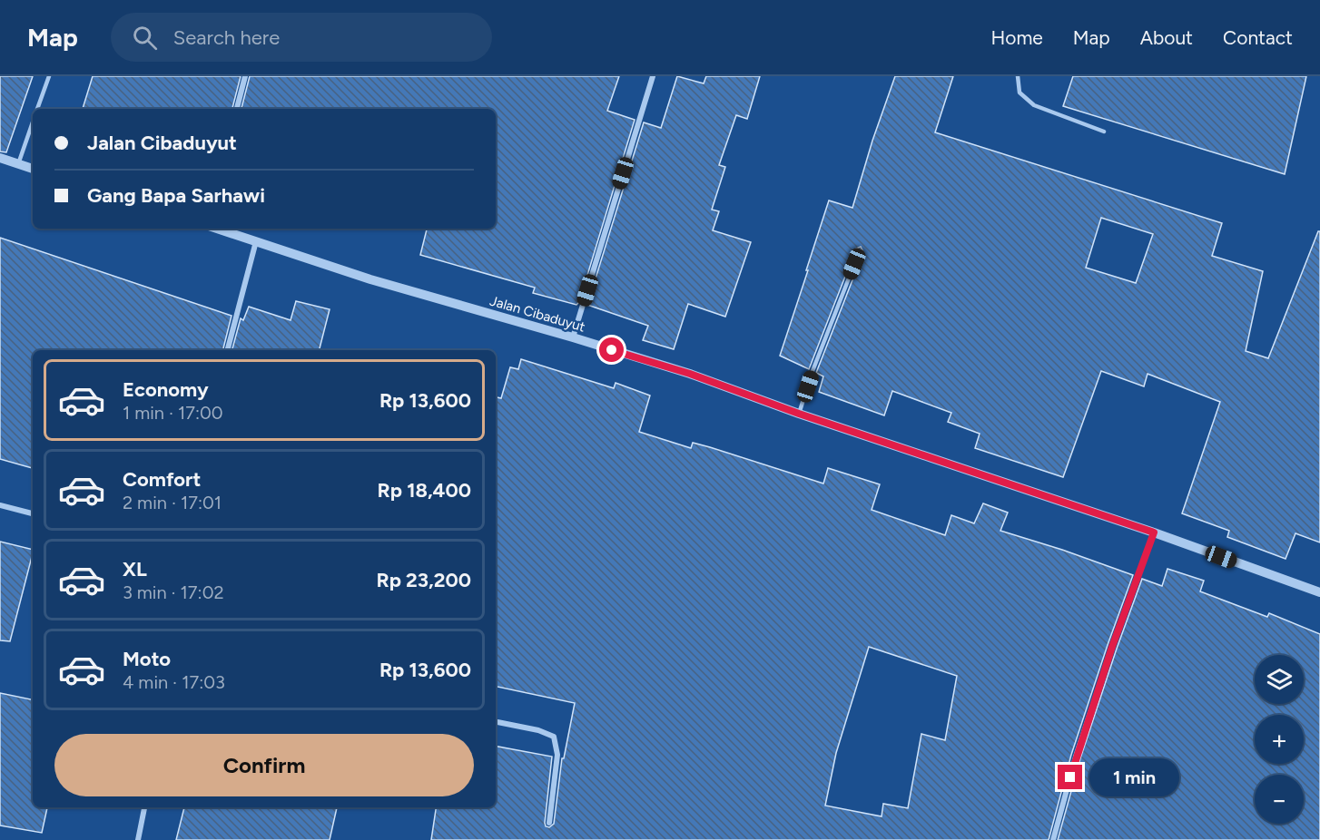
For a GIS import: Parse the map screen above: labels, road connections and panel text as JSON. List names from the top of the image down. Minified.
{"streets":{"street":["Jalan Cibaduyut"]},"page":{"header":"Map","search":"Search here","nav":["Home","Map","About","Contact"],"banner":["Jalan Cibaduyut","Gang Bapa Sarhawi"],"list":[{"name":"Economy","note":"1 min · 17:00","value":"Rp 13,600"},{"name":"Comfort","note":"2 min · 17:01","value":"Rp 18,400"},{"name":"XL","note":"3 min · 17:02","value":"Rp 23,200"},{"name":"Moto","note":"4 min · 17:03","value":"Rp 13,600"}],"map_buttons":["+","−"],"buttons":"Confirm","bubble":"1 min"}}
